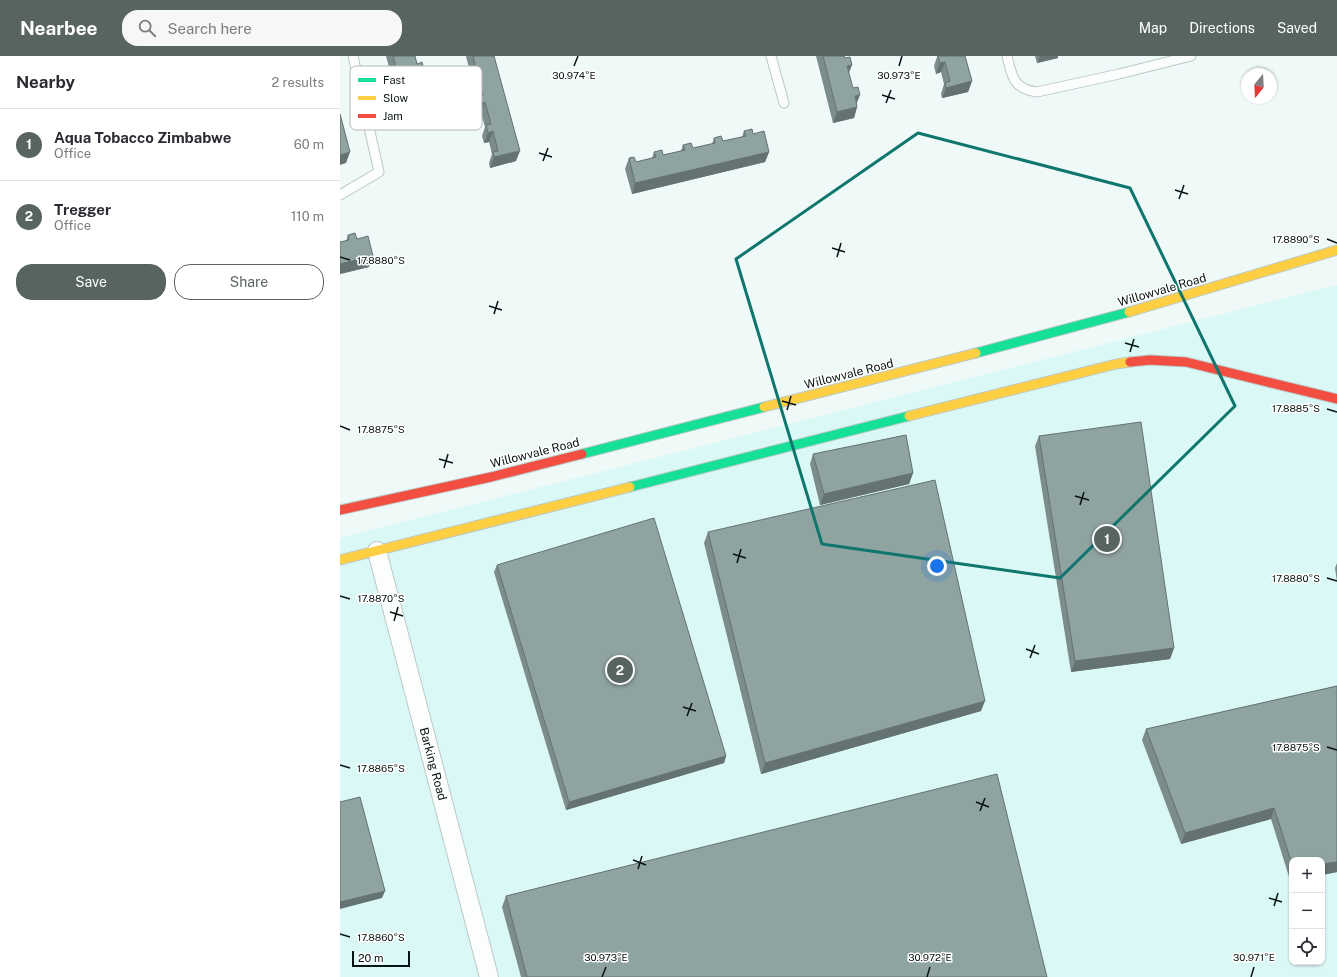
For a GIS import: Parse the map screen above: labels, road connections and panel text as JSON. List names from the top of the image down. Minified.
{"streets":{"main road":["Willowvale Road"],"street":["Barking Road"]},"legend":["Fast","Slow","Jam"],"scale_bar":"20 m","north":"bottom","page":{"header":"Nearbee","search":"Search here","nav":["Map","Directions","Saved"],"heading":["Nearby","2 results"],"list":[{"mark":"1","name":"Aqua Tobacco Zimbabwe","note":"Office","value":"60 m"},{"mark":"2","name":"Tregger","note":"Office","value":"110 m"}],"buttons":["Save","Share"],"pins":["1","2"],"map_buttons":["+","−"],"scale":"20 m"},"coordinates":["30.974°E","30.973°E","17.8890°S","17.8880°S","17.8885°S","17.8875°S","17.8870°S","17.8865°S","17.8860°S","30.972°E","30.971°E"]}
